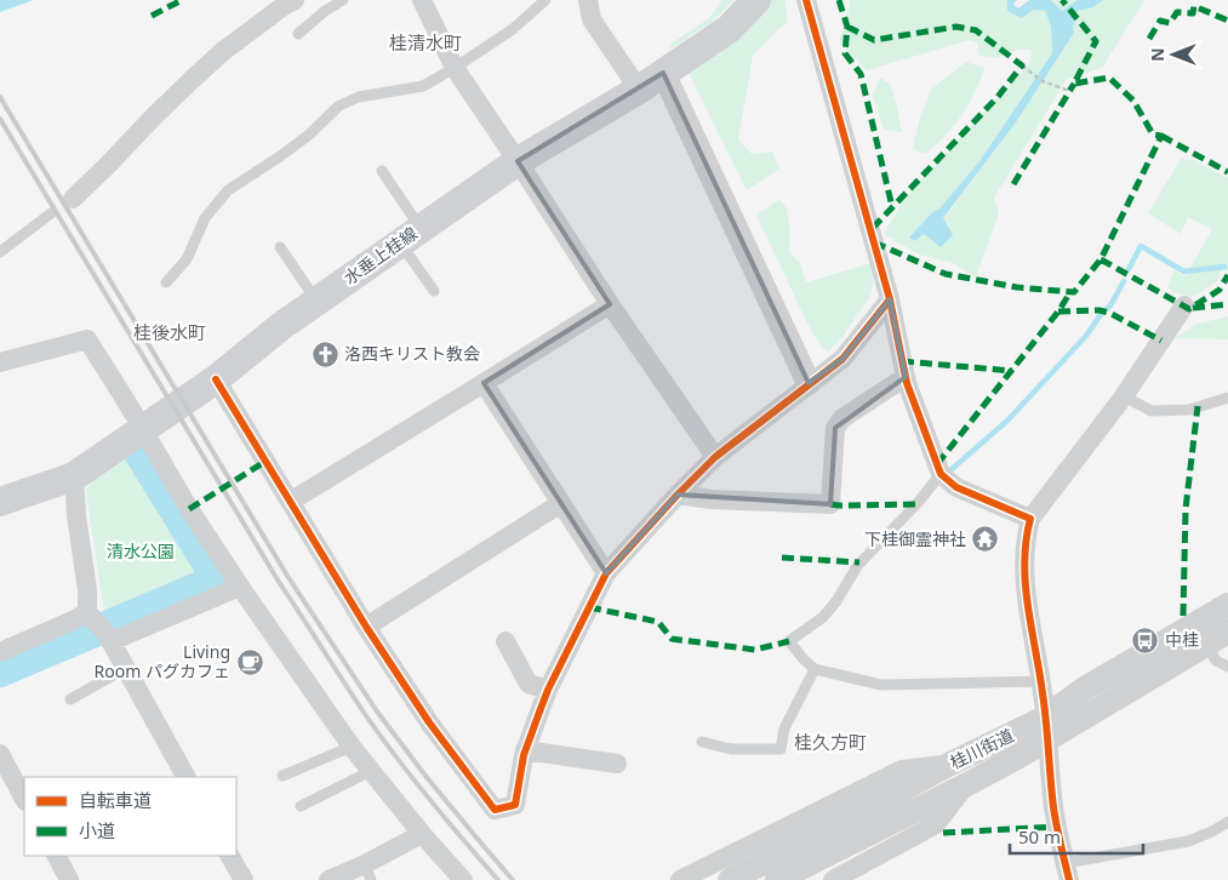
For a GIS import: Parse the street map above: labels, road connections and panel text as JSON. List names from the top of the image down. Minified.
{"streets":{"main road":["水垂上桂線"],"street":["桂川街道"]},"districts":["桂清水町","桂後水町","桂久方町"],"parks":["清水公園"],"places":{"church":["洛西キリスト教会"],"temple":["下桂御霊神社"],"bus stop":["中桂"],"cafe":["Living Room パグカフェ"]},"legend":["自転車道","小道"],"scale_bar":"50 m","north":"left"}
